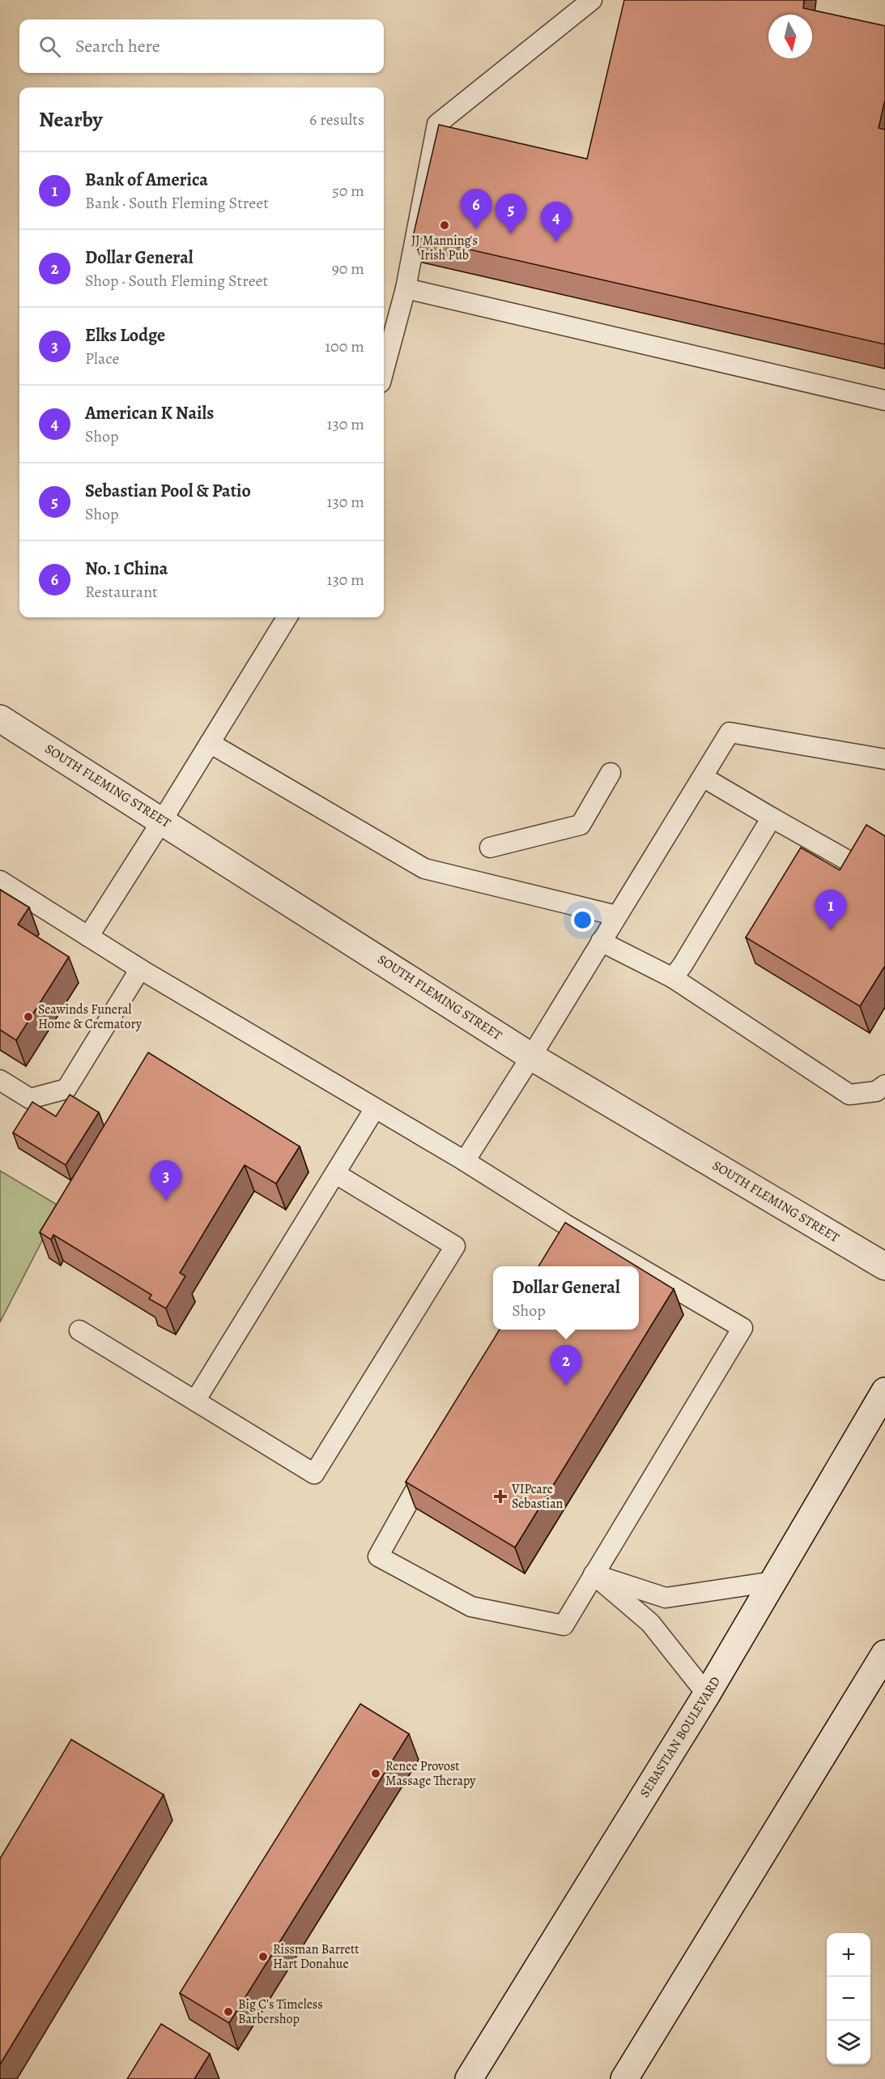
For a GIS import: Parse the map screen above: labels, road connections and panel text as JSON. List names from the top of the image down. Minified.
{"streets":{"main road":["SOUTH FLEMING STREET","SEBASTIAN BOULEVARD"]},"places":{"other":["JJ Manning's Irish Pub","Seawinds Funeral Home & Crematory","Renee Provost Massage Therapy","Rissman Barrett Hart Donahue","Big C's Timeless Barbershop"],"health":["VIPcare Sebastian"]},"north":"bottom","page":{"search":"Search here","heading":["Nearby","6 results"],"list":[{"mark":"1","name":"Bank of America","note":"Bank · South Fleming Street","value":"50 m"},{"mark":"2","name":"Dollar General","note":"Shop · South Fleming Street","value":"90 m"},{"mark":"3","name":"Elks Lodge","note":"Place","value":"100 m"},{"mark":"4","name":"American K Nails","note":"Shop","value":"130 m"},{"mark":"5","name":"Sebastian Pool & Patio","note":"Shop","value":"130 m"},{"mark":"6","name":"No. 1 China","note":"Restaurant","value":"130 m"}],"pins":["6","5","4","1","3","2"],"popup":["Dollar General","Shop"],"map_buttons":["+","−"]}}
